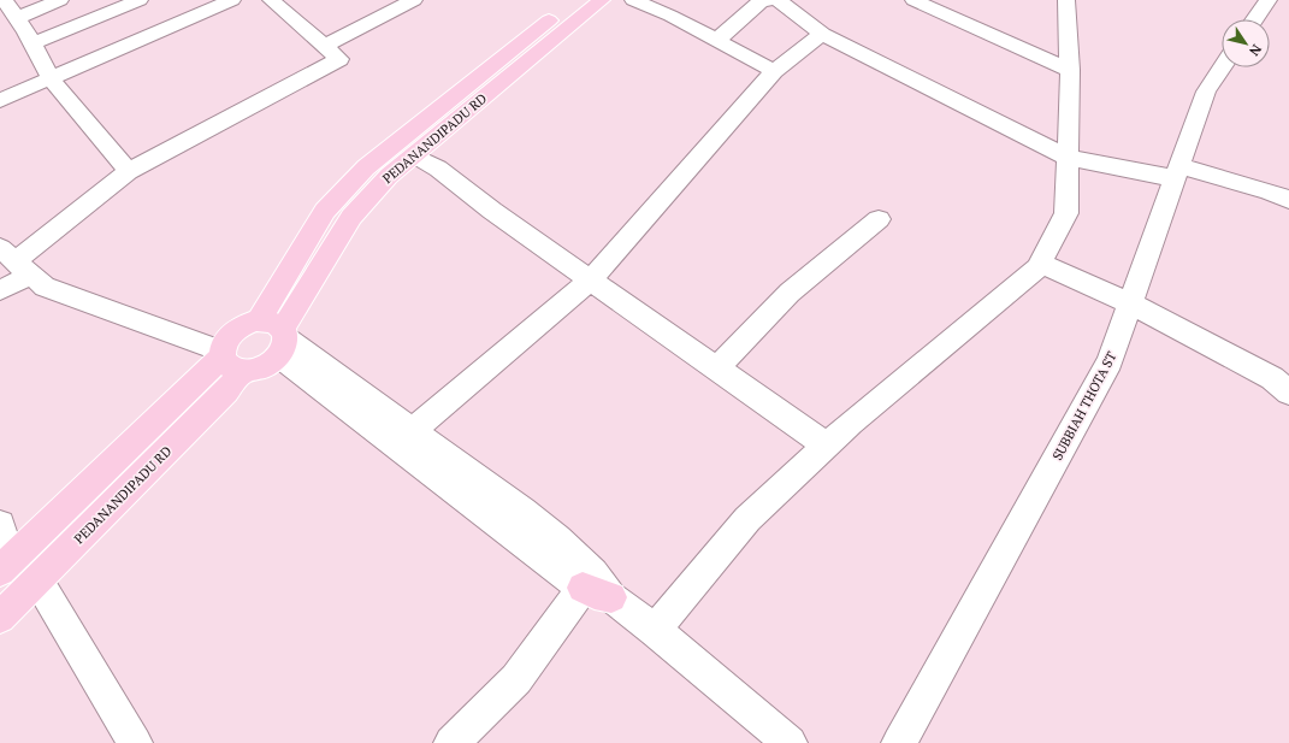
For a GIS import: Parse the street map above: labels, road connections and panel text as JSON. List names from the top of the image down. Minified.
{"streets":{"main road":["PEDANANDIPADU RD"],"street":["SUBBIAH THOTA ST"]},"north":"bottom right"}
